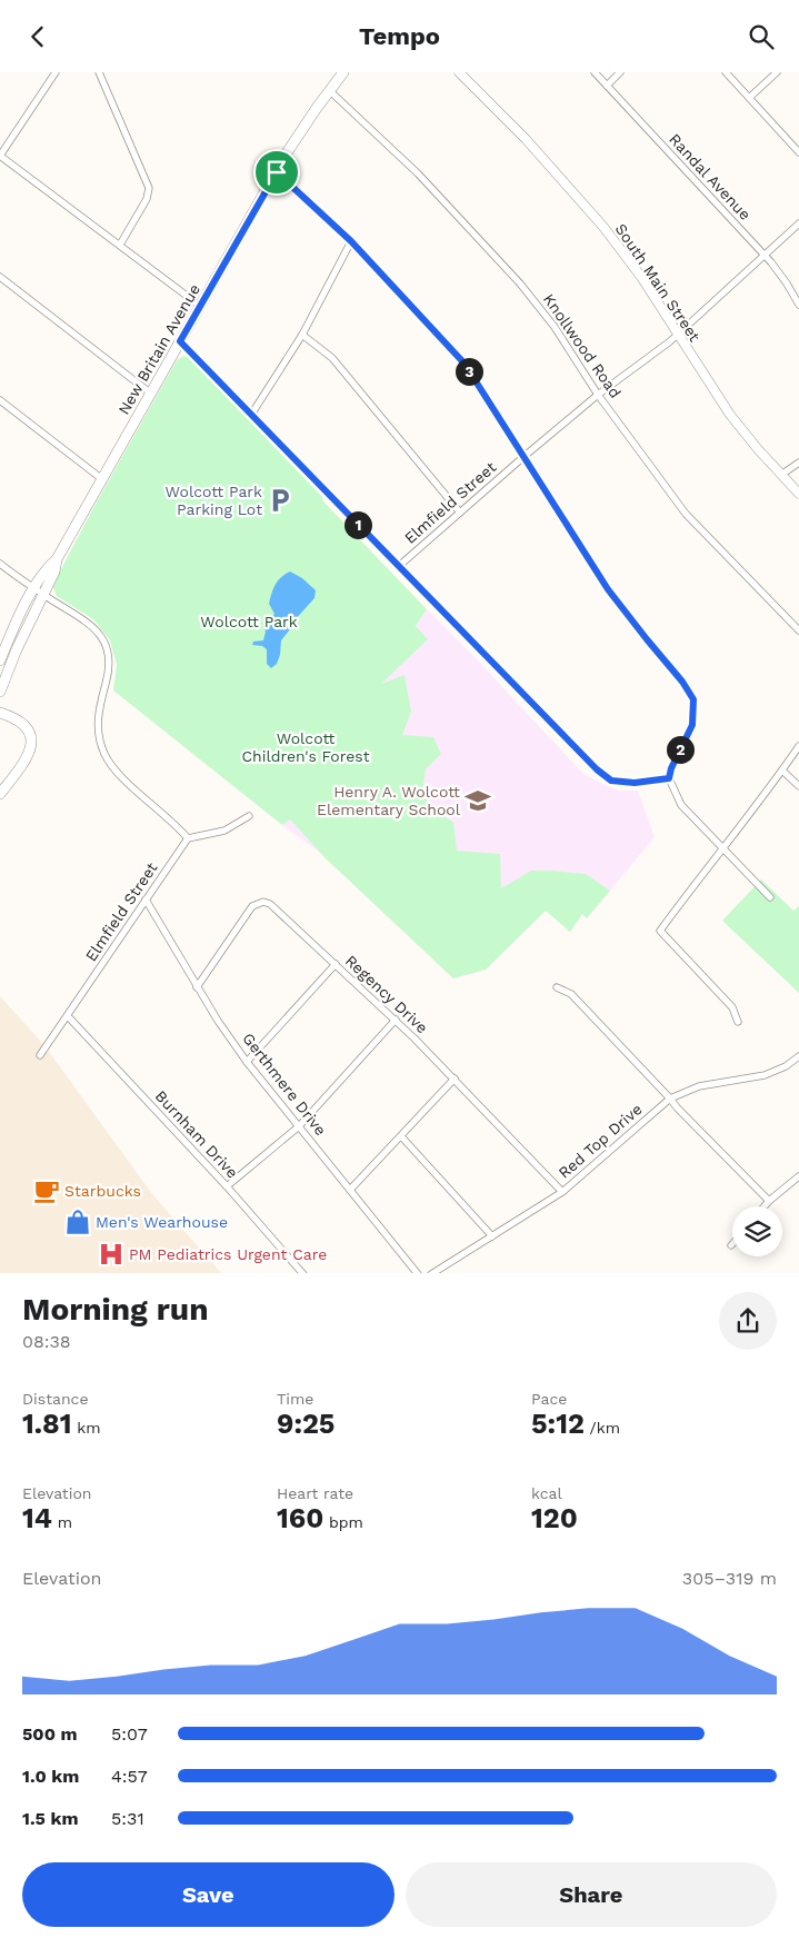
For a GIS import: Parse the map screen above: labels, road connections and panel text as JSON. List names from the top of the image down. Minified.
{"streets":{"main road":["New Britain Avenue"],"street":["Randal Avenue","South Main Street","Knollwood Road","Elmfield Street","Regency Drive","Gerthmere Drive","Burnham Drive","Red Top Drive"]},"crossings":[["Randal Avenue","Elmfield Street"],["South Main Street","Elmfield Street"],["Knollwood Road","New Britain Avenue"],["Knollwood Road","Elmfield Street"],["Elmfield Street","Gerthmere Drive"],["Elmfield Street","Burnham Drive"],["Regency Drive","Gerthmere Drive"],["Regency Drive","Red Top Drive"]],"parks":["Wolcott Park","Wolcott Children's Forest"],"places":{"parking":["Wolcott Park Parking Lot"],"school or university":["Henry A. Wolcott Elementary School"],"cafe":["Starbucks"],"shop":["Men's Wearhouse"],"hospital":["PM Pediatrics Urgent Care"]},"page":{"header":"Tempo","pins":["3","1","2"],"heading":["Morning run","08:38"],"stats":[["Distance","1.81 km"],["Time","9:25"],["Pace","5:12 /km"],["Elevation","14 m"],["Heart rate","160 bpm"],["kcal","120"]],"chart":["Elevation","305–319 m"],"list":[{"name":"500 m","note":"5:07"},{"name":"1.0 km","note":"4:57"},{"name":"1.5 km","note":"5:31"}],"buttons":["Save","Share"]}}
